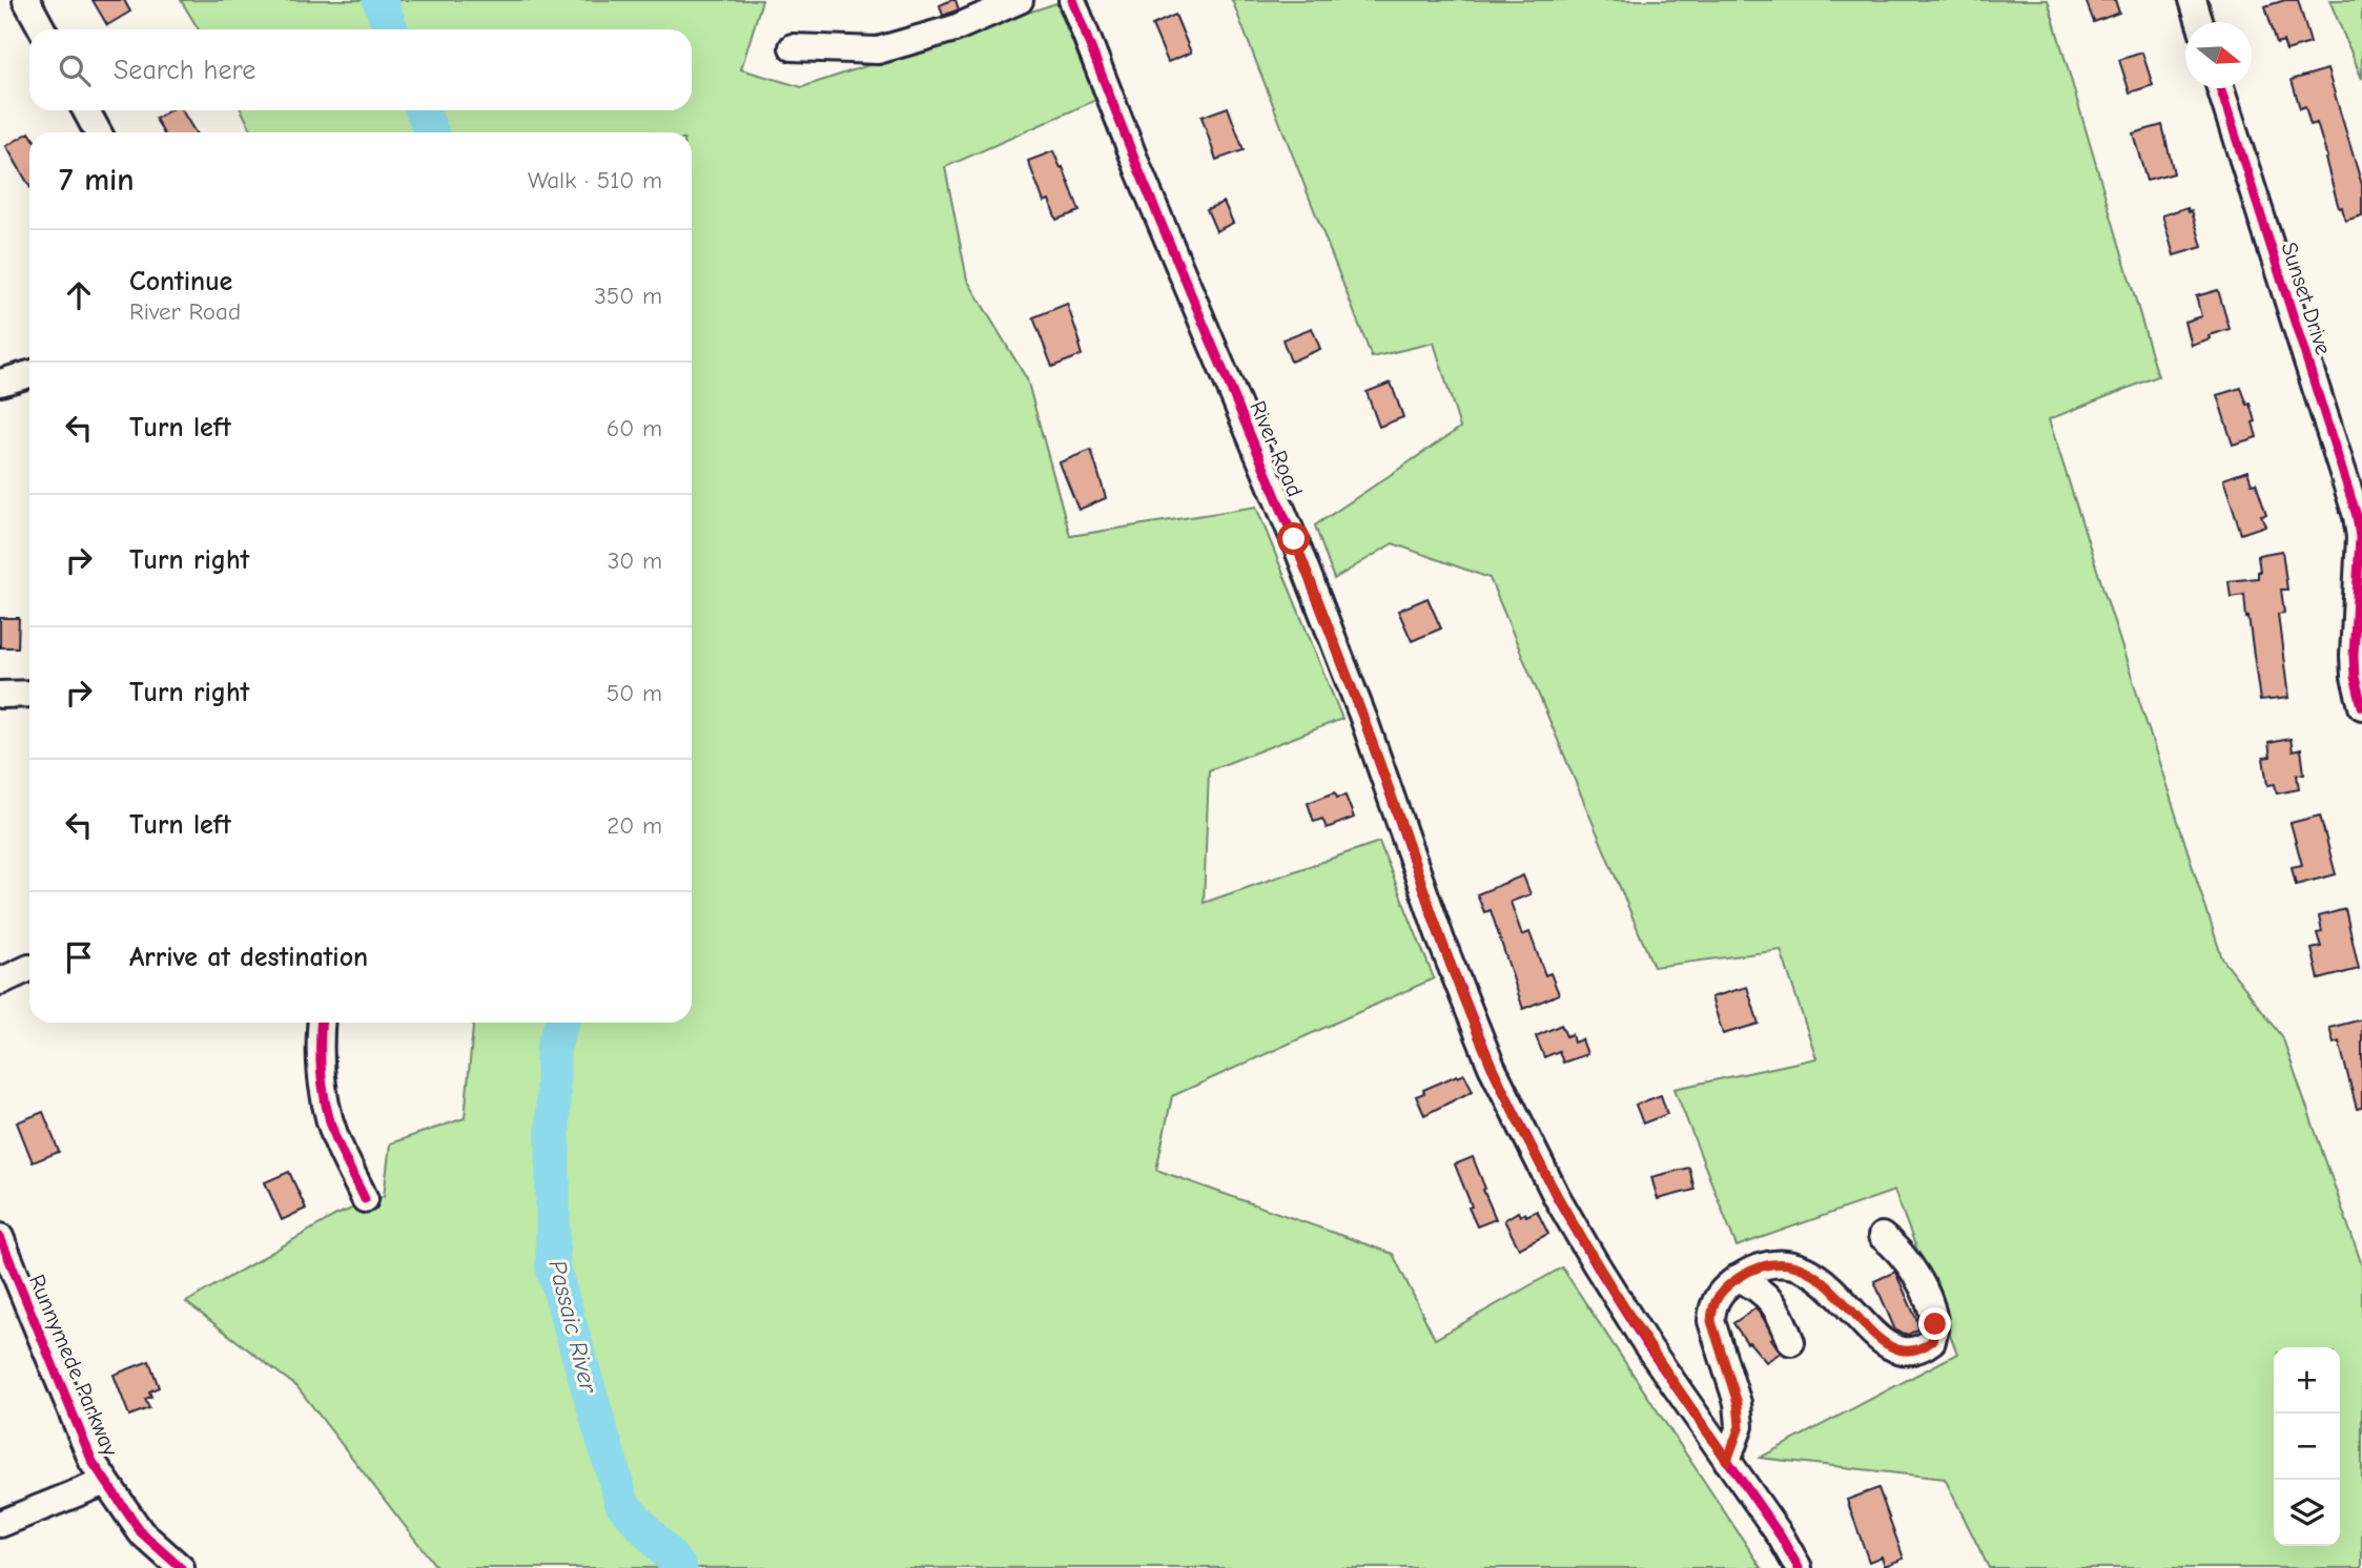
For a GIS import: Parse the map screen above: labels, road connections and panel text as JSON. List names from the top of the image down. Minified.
{"streets":{"street":["Sunset Drive","River Road","Runnymede Parkway"]},"water":["Passaic River"],"north":"right","page":{"search":"Search here","heading":["7 min","Walk · 510 m"],"list":[["Continue","River Road","350 m"],["Turn left","60 m"],["Turn right","30 m"],["Turn right","50 m"],["Turn left","20 m"],"Arrive at destination"],"map_buttons":["+","−"]}}
